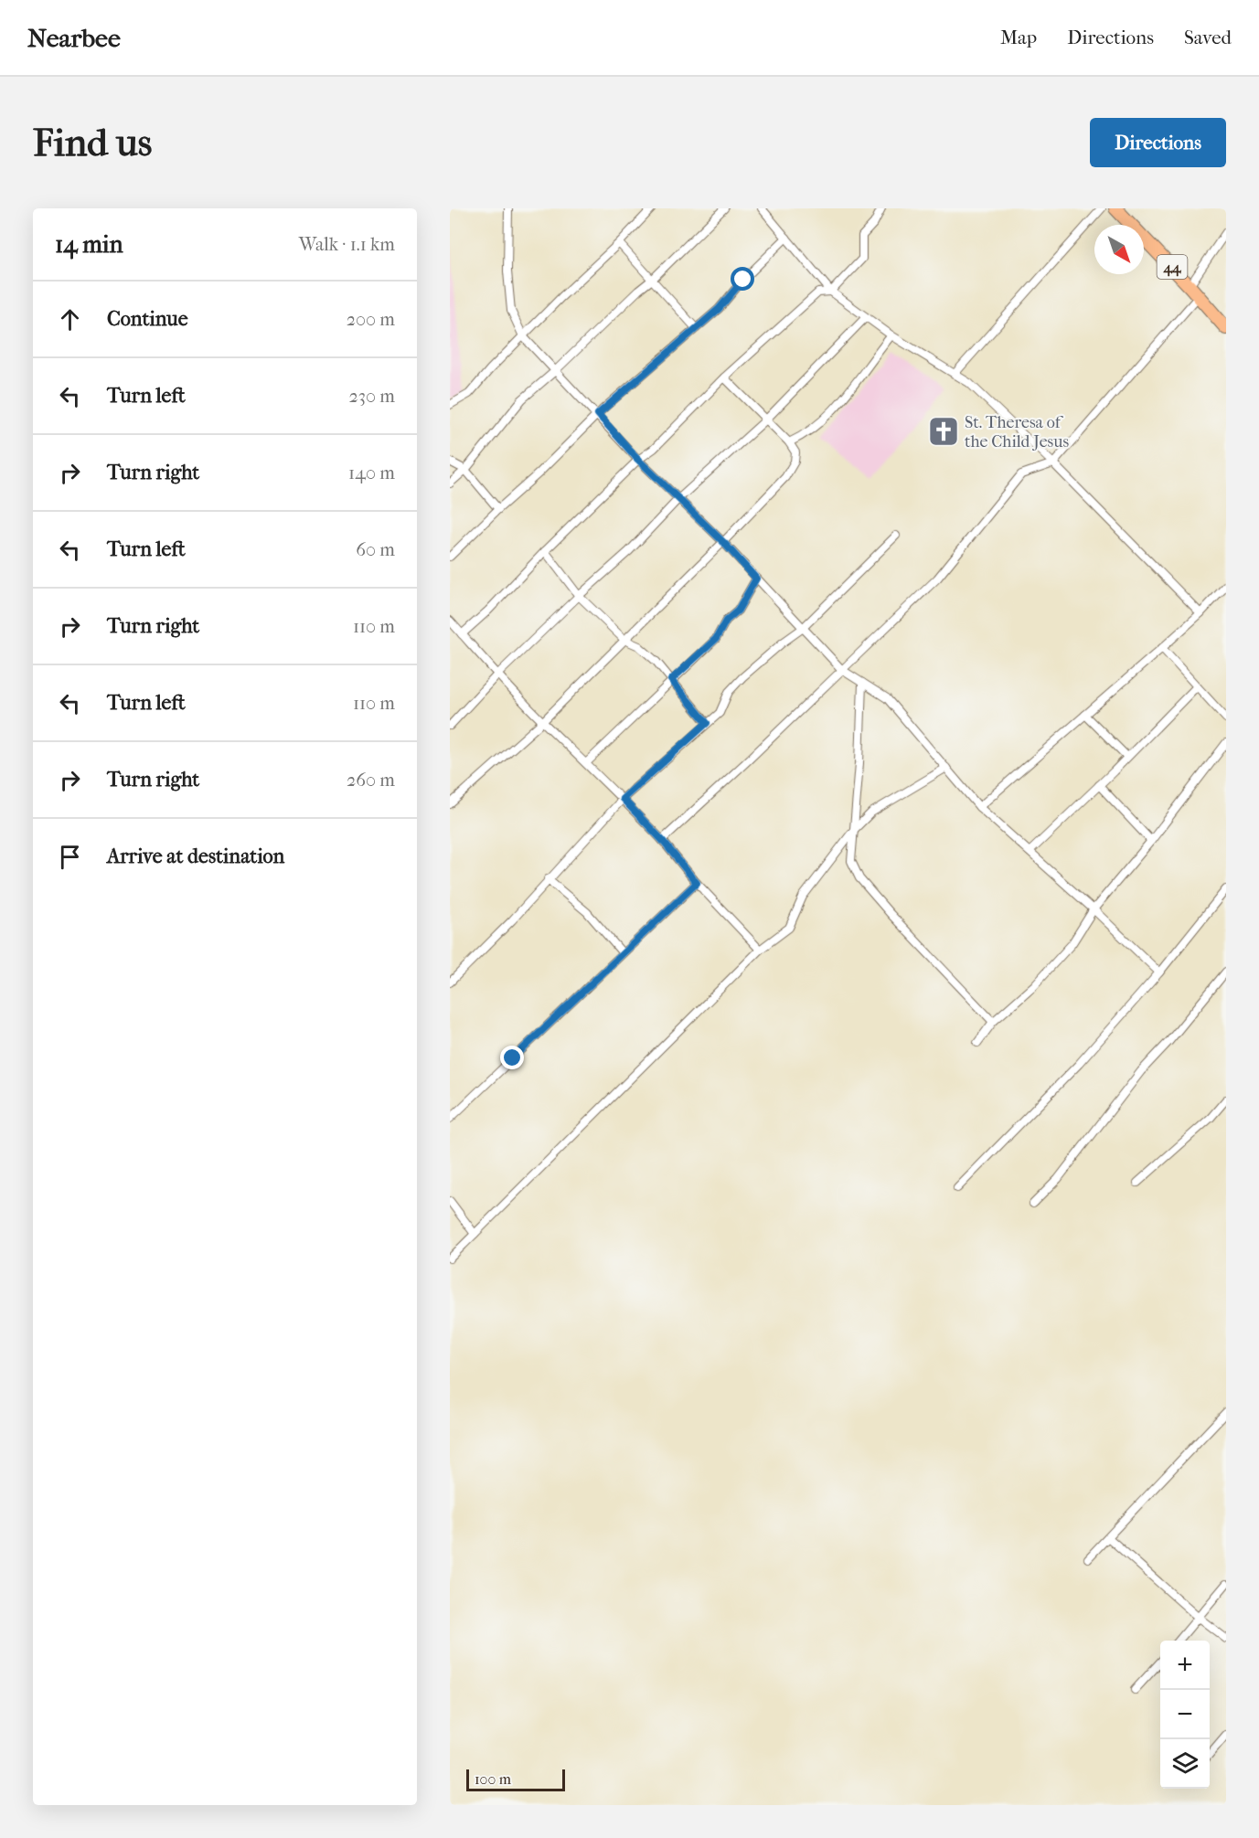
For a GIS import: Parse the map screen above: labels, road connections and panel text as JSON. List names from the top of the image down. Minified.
{"streets":{"main road":["44"]},"places":{"church":["St. Theresa of the Child Jesus"]},"scale_bar":"100 m","north":"bottom right","page":{"header":"Nearbee","nav":["Map","Directions","Saved"],"buttons":"Directions","title":"Find us","heading":["14 min","Walk · 1.1 km"],"list":[["Continue","200 m"],["Turn left","230 m"],["Turn right","140 m"],["Turn left","60 m"],["Turn right","110 m"],["Turn left","110 m"],["Turn right","260 m"],"Arrive at destination"],"map_buttons":["+","−"],"scale":"100 m"}}
